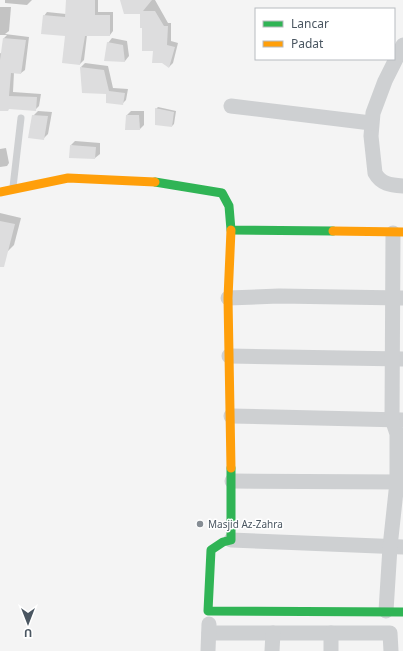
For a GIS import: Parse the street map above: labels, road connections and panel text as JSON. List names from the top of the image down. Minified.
{"places":["Masjid Az-Zahra"],"legend":["Lancar","Padat"],"north":"bottom"}
